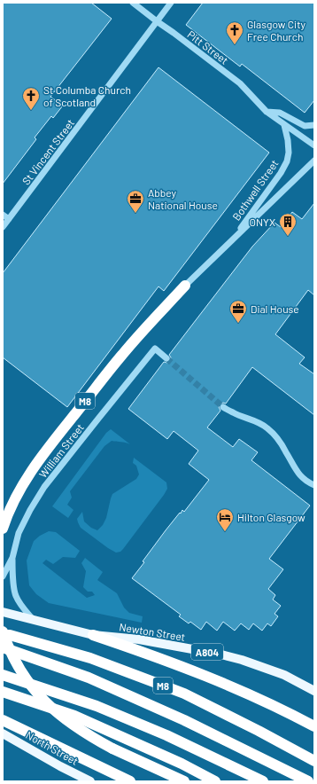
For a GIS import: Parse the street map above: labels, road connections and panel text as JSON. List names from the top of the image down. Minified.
{"streets":{"highway":["M8"],"main road":["Newton Street","A804","North Street"],"street":["Pitt Street","St Vincent Street","Bothwell Street","William Street"]},"crossings":[["Pitt Street","St Vincent Street"],["Pitt Street","Bothwell Street"],["Bothwell Street","M8"],["William Street","Newton Street"]],"places":{"church":["Glasgow City Free Church","St Columba Church of Scotland"],"office":["Abbey National House","Dial House"],"building":["ONYX"],"hotel":["Hilton Glasgow"]}}
